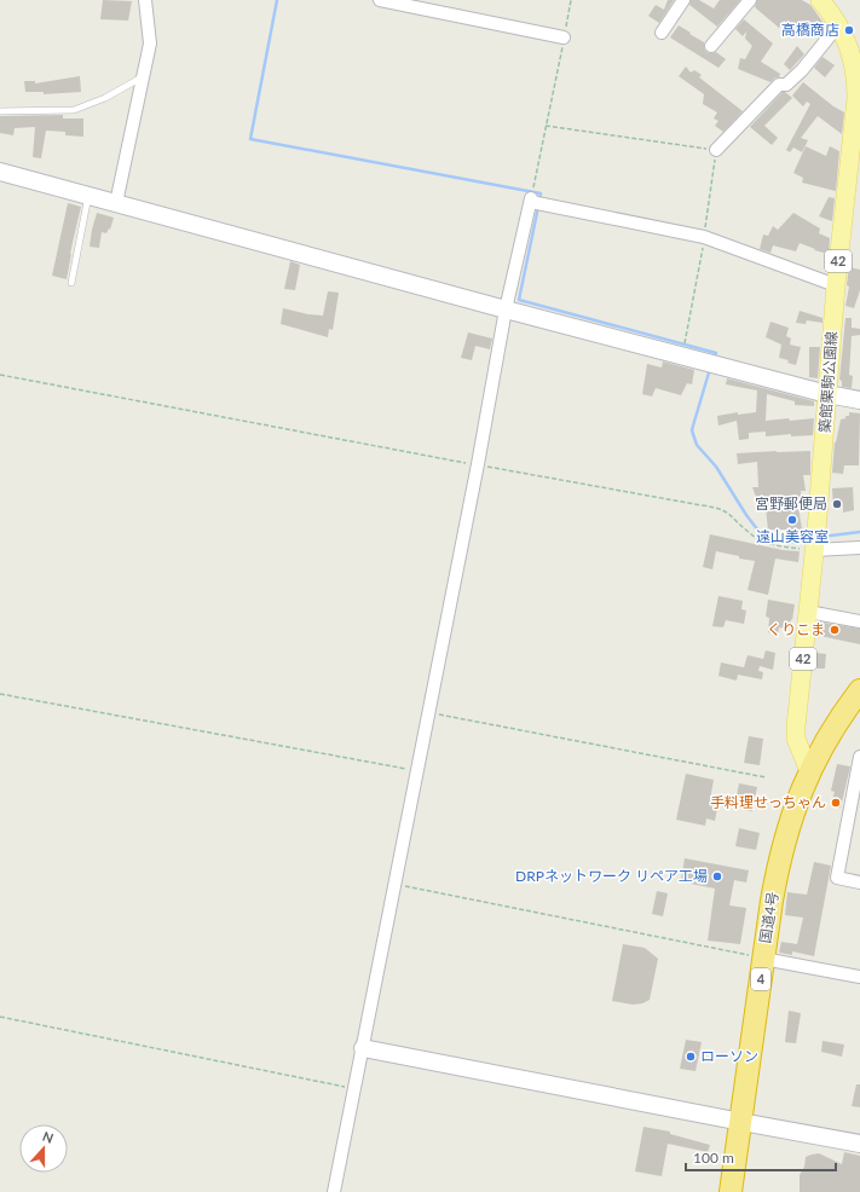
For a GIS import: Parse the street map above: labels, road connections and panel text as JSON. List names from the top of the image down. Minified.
{"streets":{"highway":["国道4号","4"],"main road":["42","築館栗駒公園線"]},"crossings":[["築館栗駒公園線","国道4号"]],"places":["高橋商店","宮野郵便局","遠山美容室","くりこま","手料理せっちゃん","DRPネットワーク リペア工場","ローソン"],"scale_bar":"100 m","north":"top"}
